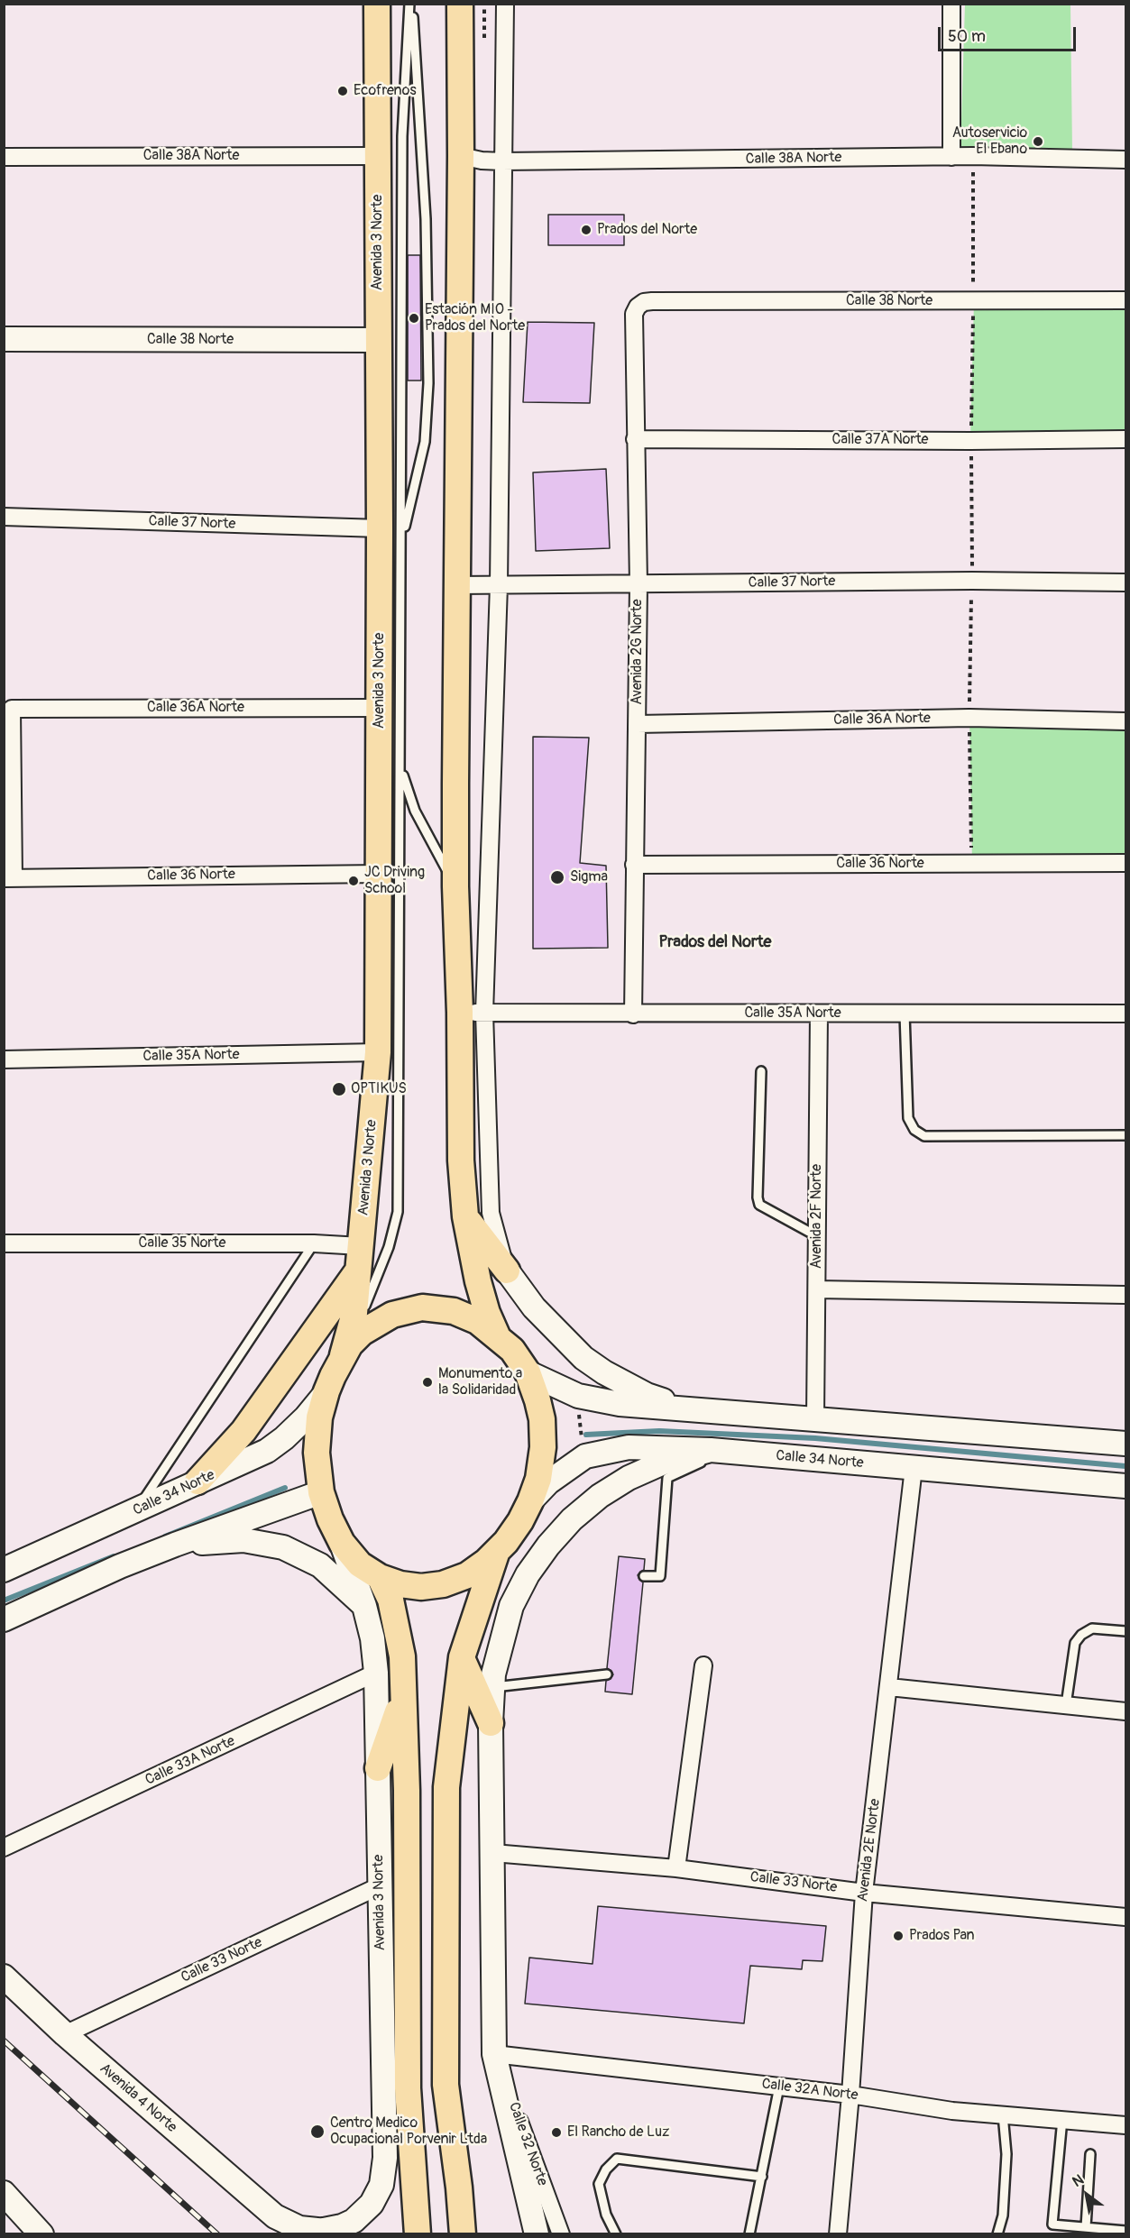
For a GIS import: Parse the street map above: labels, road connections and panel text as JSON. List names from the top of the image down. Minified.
{"streets":{"main road":["Avenida 3 Norte"],"street":["Calle 38A Norte","Calle 38 Norte","Calle 37A Norte","Calle 37 Norte","Avenida 2G Norte","Calle 36A Norte","Calle 36 Norte","Calle 35A Norte","Avenida 2F Norte","Calle 35 Norte","Calle 34 Norte","Calle 33A Norte","Avenida 2E Norte","Calle 33 Norte","Calle 32A Norte","Avenida 4 Norte","Calle 32 Norte"]},"crossings":[["Calle 38A Norte","Avenida 3 Norte"],["Avenida 3 Norte","Calle 38 Norte"],["Avenida 3 Norte","Calle 37 Norte"],["Avenida 3 Norte","Calle 36A Norte"],["Avenida 3 Norte","Calle 36 Norte"],["Avenida 3 Norte","Calle 35A Norte"],["Avenida 3 Norte","Calle 35 Norte"],["Avenida 3 Norte","Calle 34 Norte"],["Avenida 3 Norte","Calle 33A Norte"],["Avenida 3 Norte","Calle 33 Norte"],["Avenida 3 Norte","Avenida 4 Norte"],["Calle 38 Norte","Avenida 2G Norte"],["Calle 37A Norte","Avenida 2G Norte"],["Calle 37 Norte","Avenida 2G Norte"],["Avenida 2G Norte","Calle 36A Norte"],["Avenida 2G Norte","Calle 36 Norte"],["Avenida 2G Norte","Calle 35A Norte"],["Calle 36A Norte","Calle 36 Norte"],["Calle 35A Norte","Avenida 2F Norte"],["Calle 34 Norte","Avenida 2E Norte"],["Avenida 2E Norte","Calle 33 Norte"],["Avenida 2E Norte","Calle 32A Norte"],["Calle 33 Norte","Avenida 4 Norte"],["Calle 32A Norte","Calle 32 Norte"]],"districts":["Prados del Norte"],"places":["Ecofrenos","Autoservicio El Ebano","Prados del Norte","Estación MIO - Prados del Norte","Sigma","JC Driving School","OPTIKUS","Monumento a la Solidaridad","Prados Pan","Centro Medico Ocupacional Porvenir Ltda","El Rancho de Luz"],"scale_bar":"50 m","north":"top left"}
